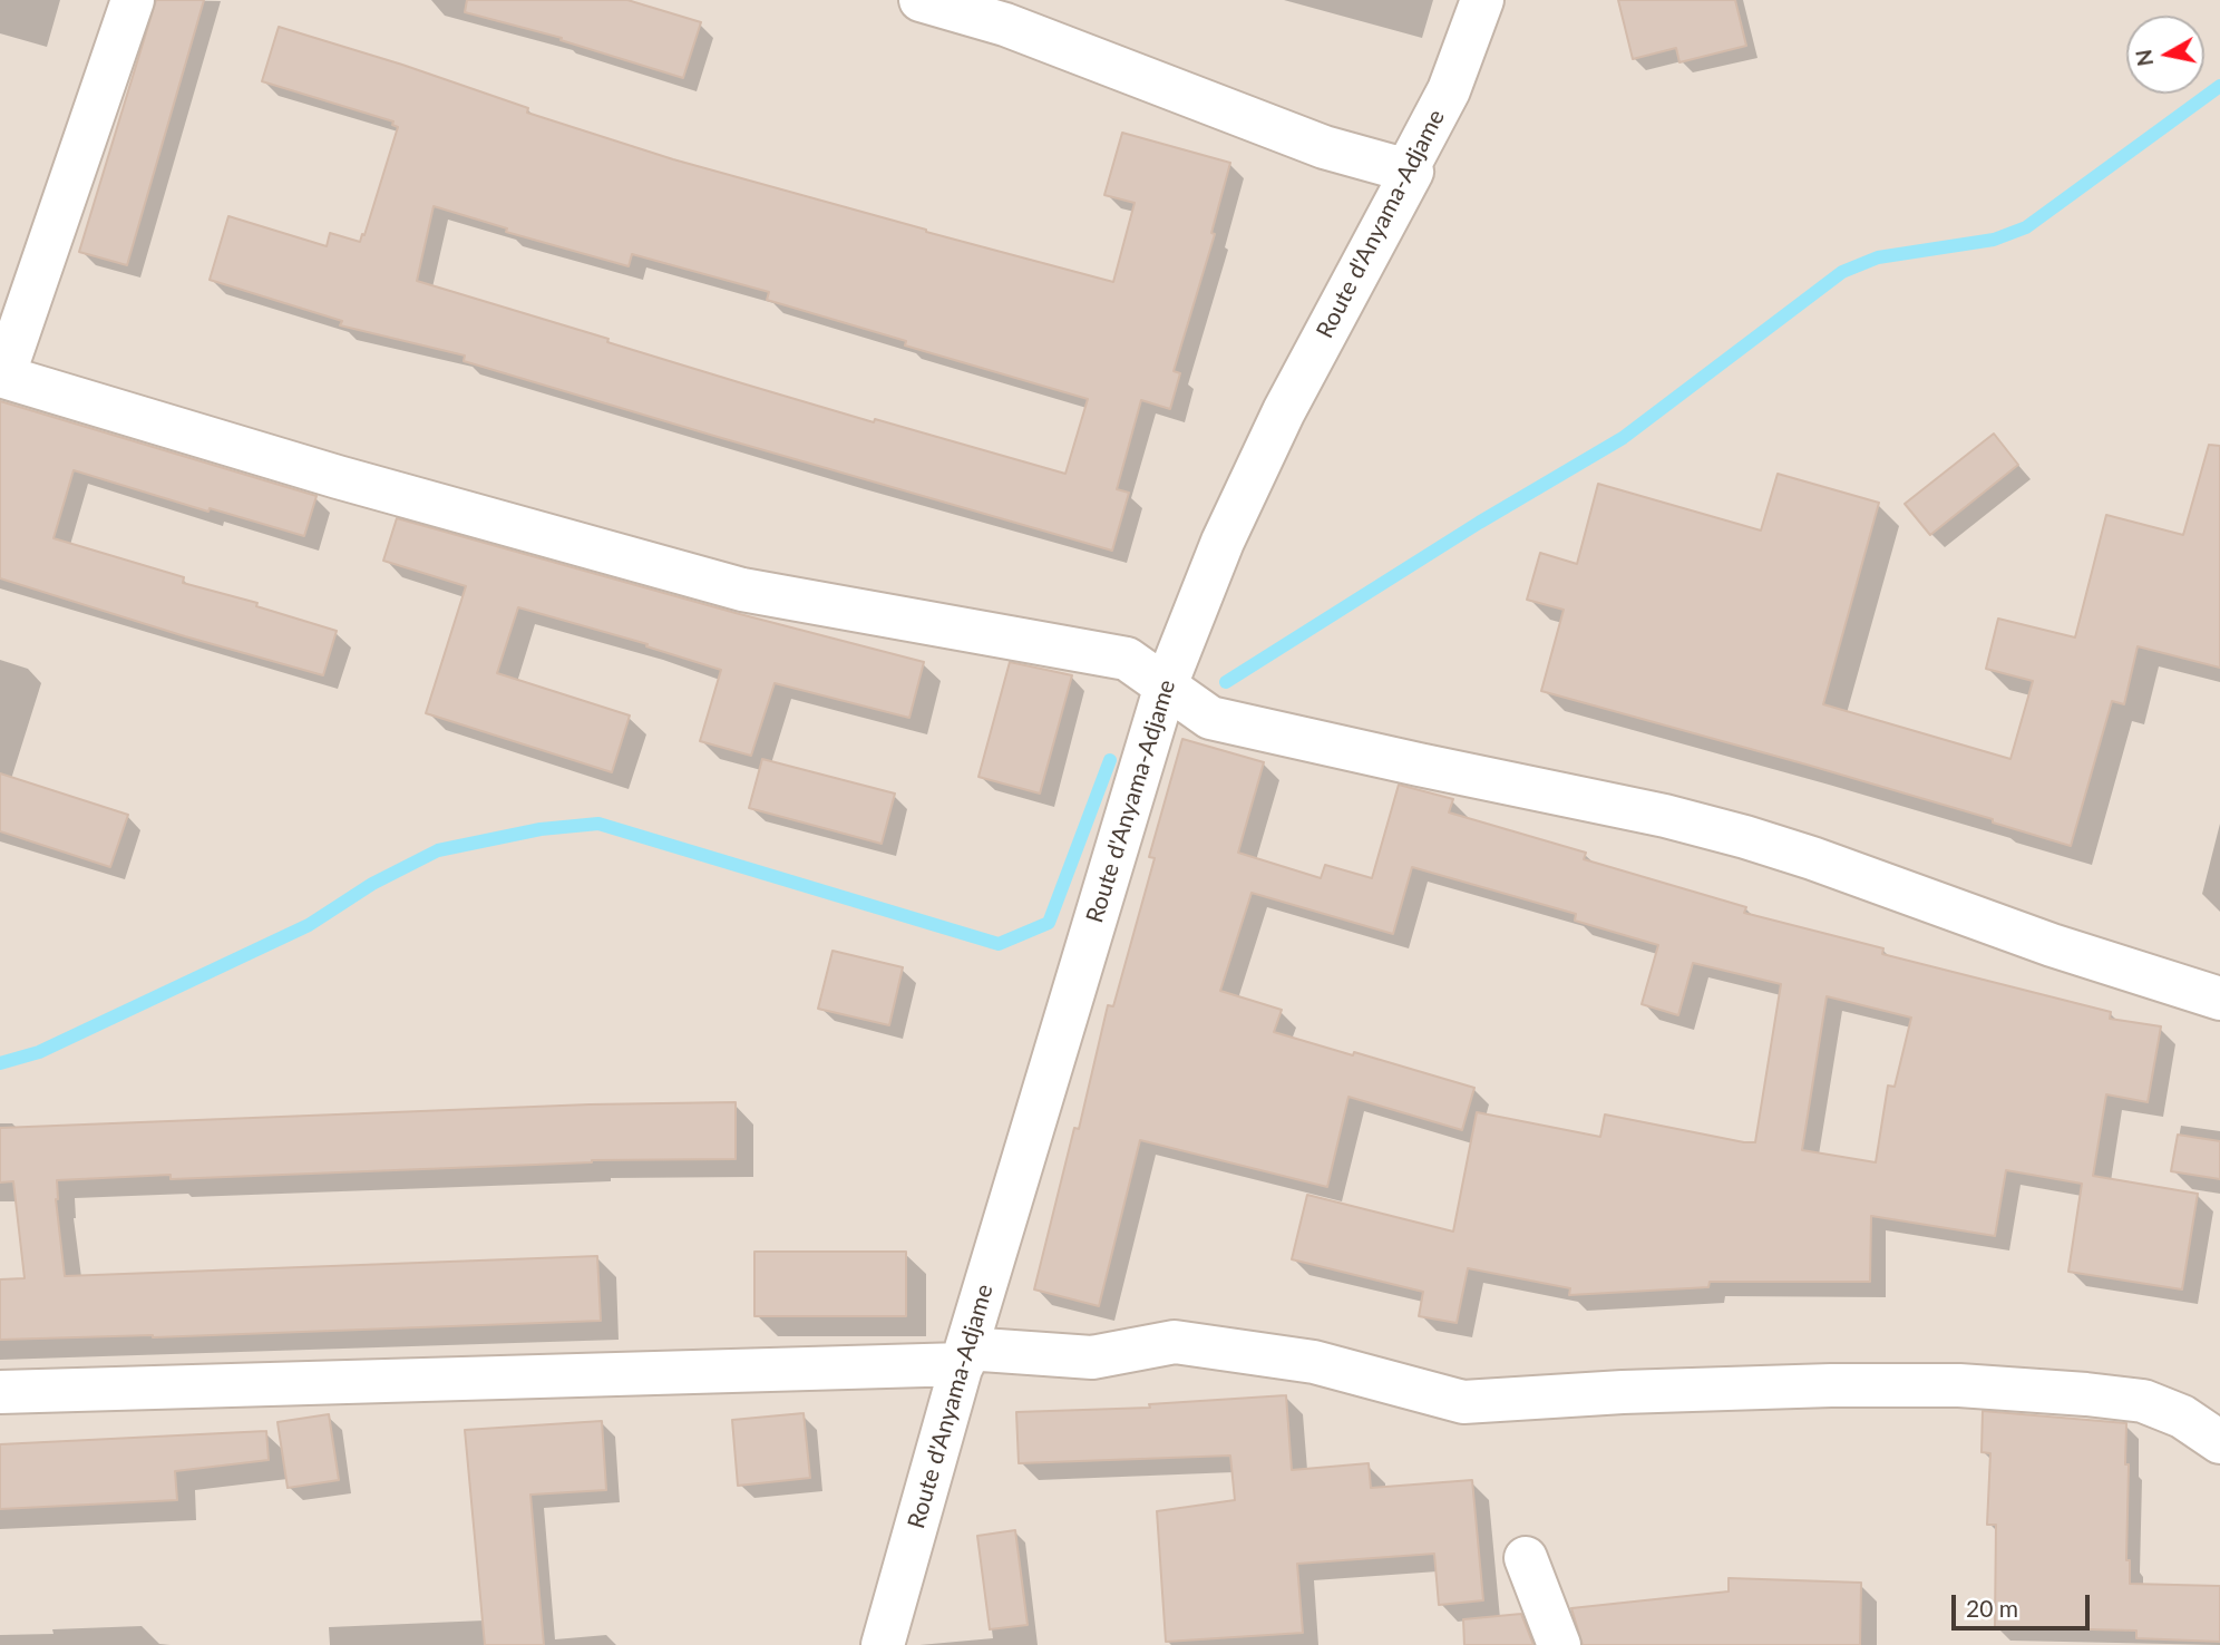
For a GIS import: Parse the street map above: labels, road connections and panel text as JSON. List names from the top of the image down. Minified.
{"streets":{"street":["Route d'Anyama-Adjame"]},"scale_bar":"20 m","north":"left"}
